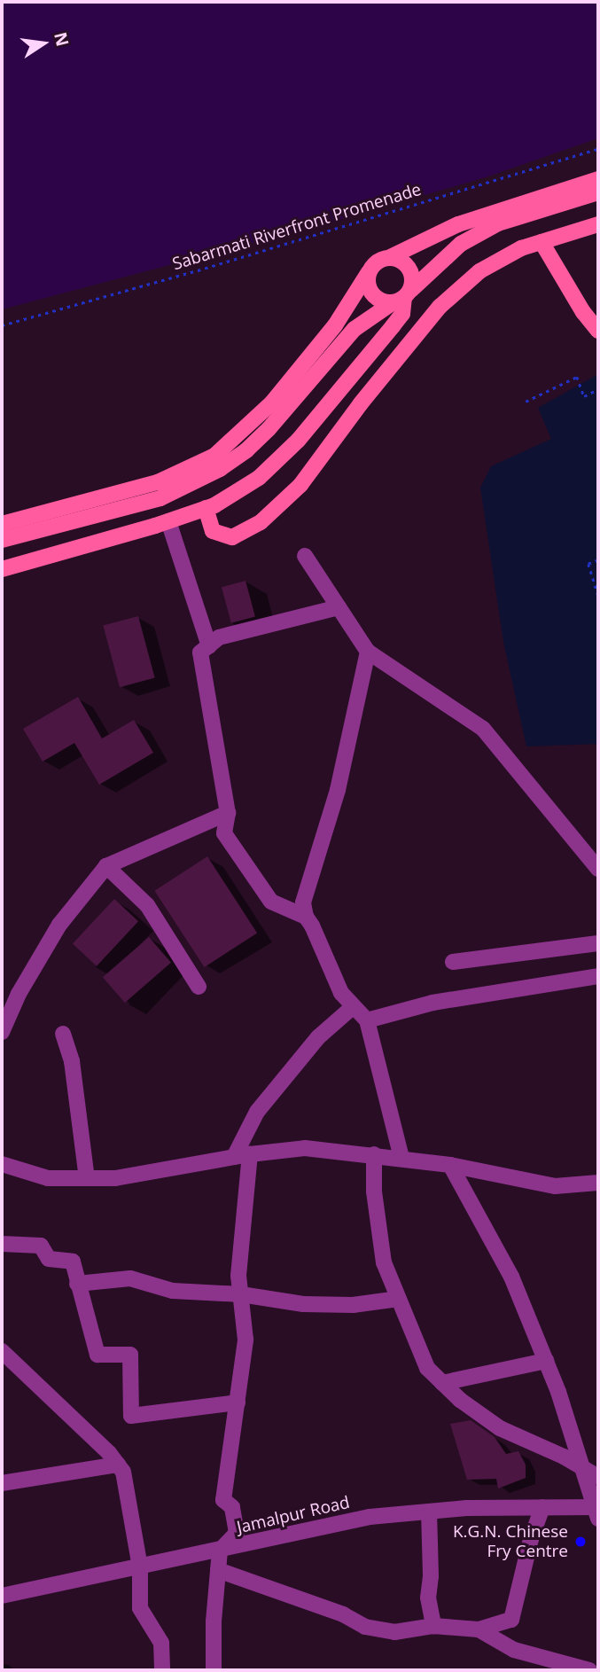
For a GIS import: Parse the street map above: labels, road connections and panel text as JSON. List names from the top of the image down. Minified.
{"streets":{"street":["Jamalpur Road"],"path":["Sabarmati Riverfront Promenade"]},"places":["K.G.N. Chinese Fry Centre"],"north":"right"}
